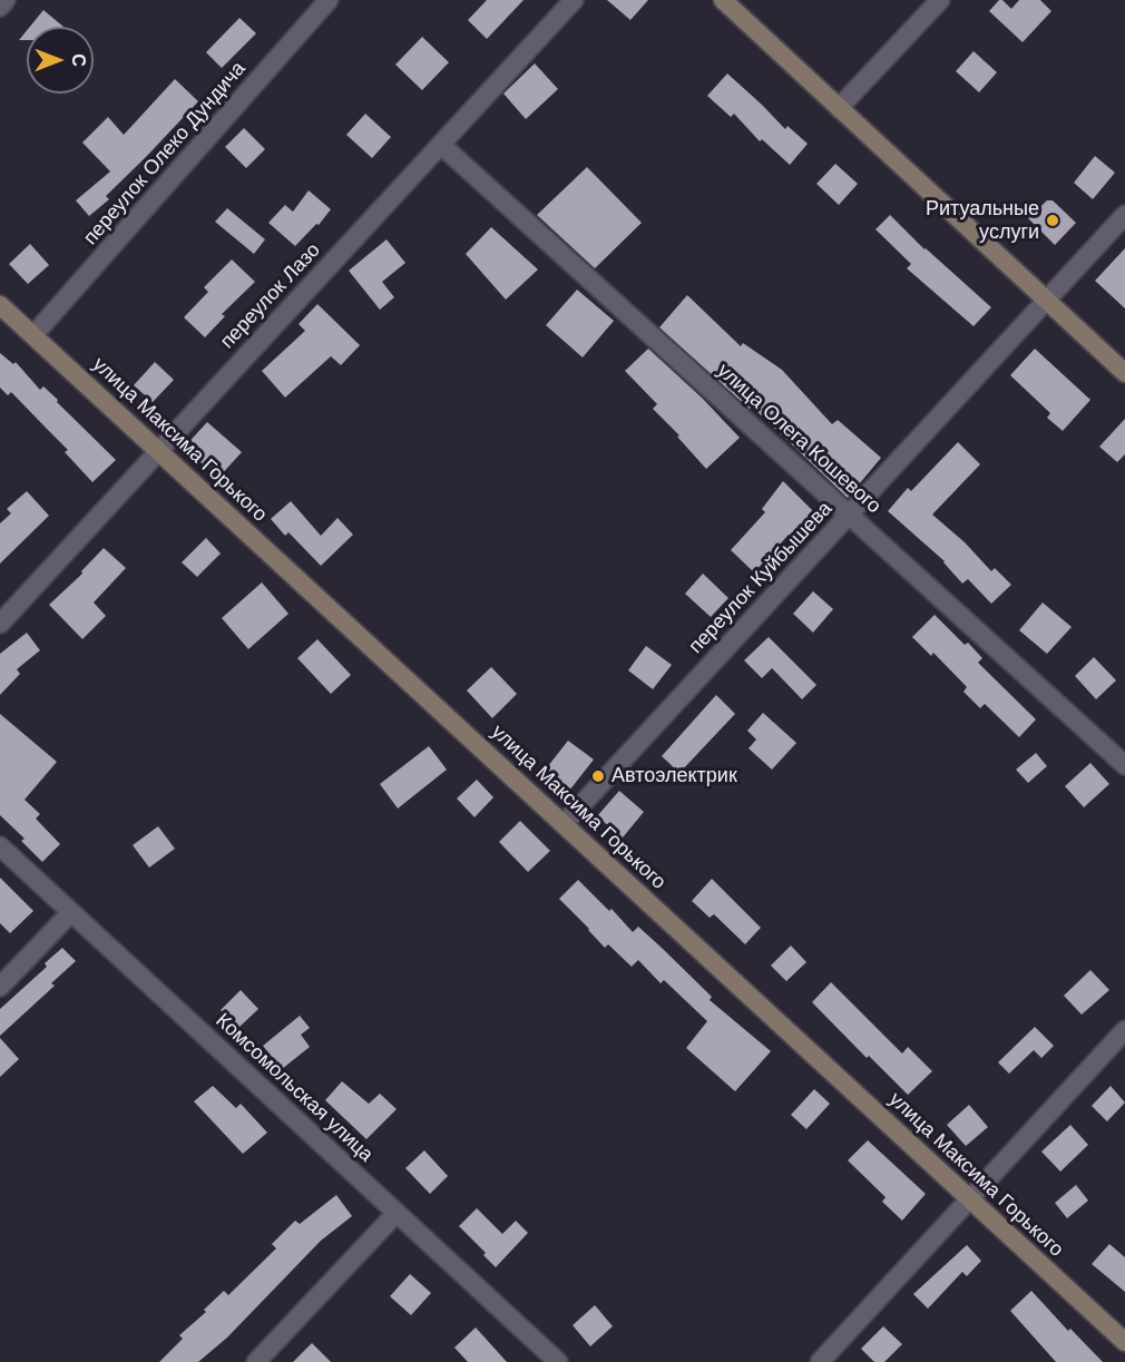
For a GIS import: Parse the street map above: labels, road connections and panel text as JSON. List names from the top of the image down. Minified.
{"streets":{"main road":["улица Максима Горького"],"street":["переулок Олеко Дундича","переулок Лазо","улица Олега Кошевого","переулок Куйбышева","Комсомольская улица"]},"crossings":[["переулок Олеко Дундича","улица Максима Горького"],["переулок Лазо","улица Олега Кошевого"],["переулок Лазо","улица Максима Горького"],["улица Олега Кошевого","переулок Куйбышева"],["улица Максима Горького","переулок Куйбышева"]],"places":["Ритуальные услуги","Автоэлектрик"],"north":"right"}
